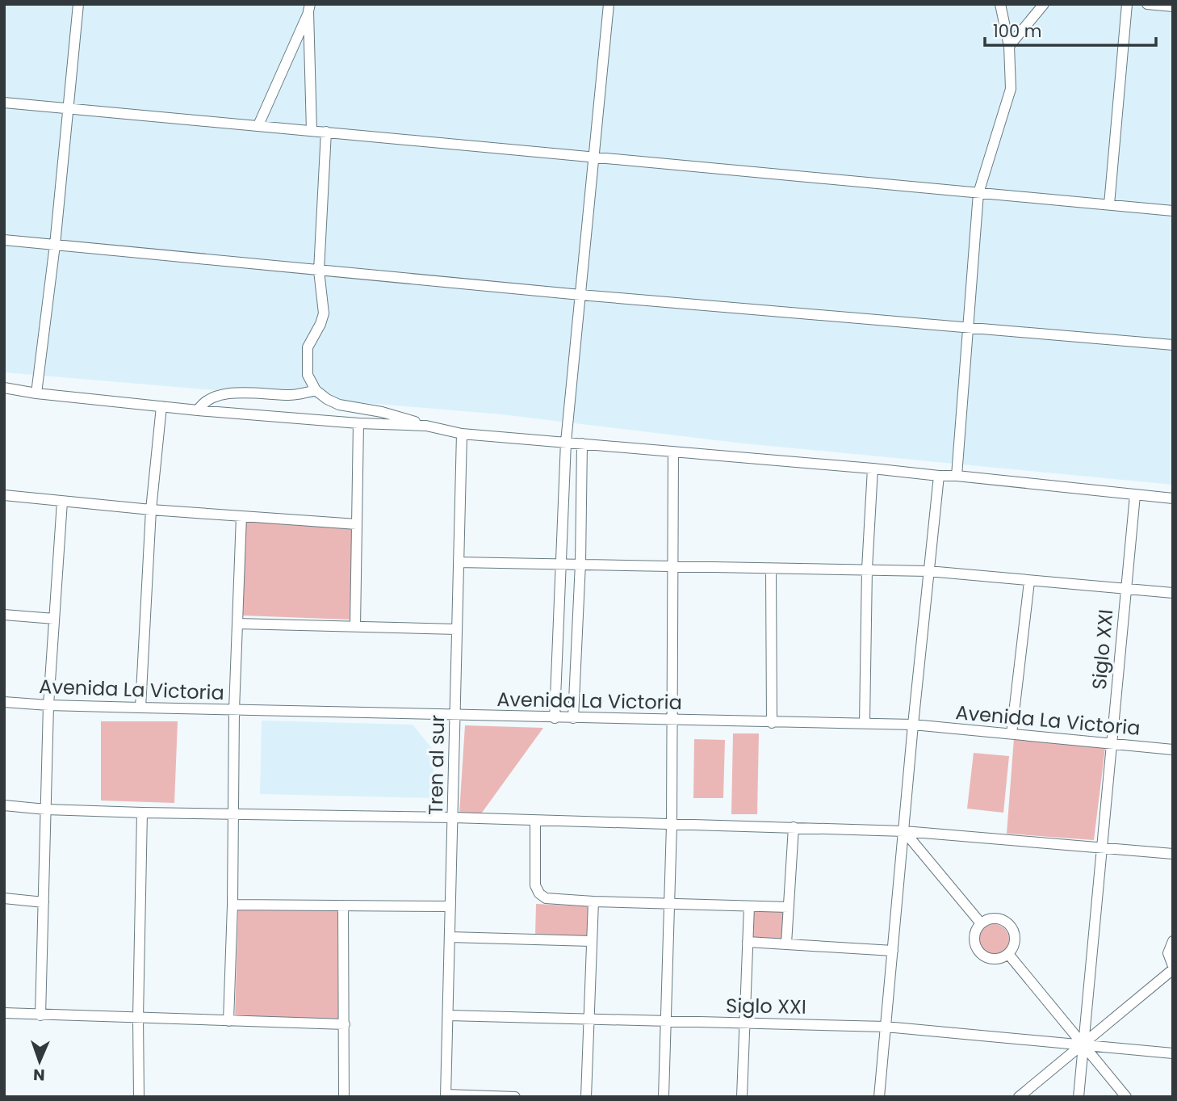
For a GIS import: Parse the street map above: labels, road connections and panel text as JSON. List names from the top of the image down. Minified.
{"streets":{"street":["Siglo XXI","Avenida La Victoria","Tren al sur"]},"crossings":[["Siglo XXI","Avenida La Victoria"],["Siglo XXI","Tren al sur"],["Avenida La Victoria","Tren al sur"]],"scale_bar":"100 m","north":"bottom"}
